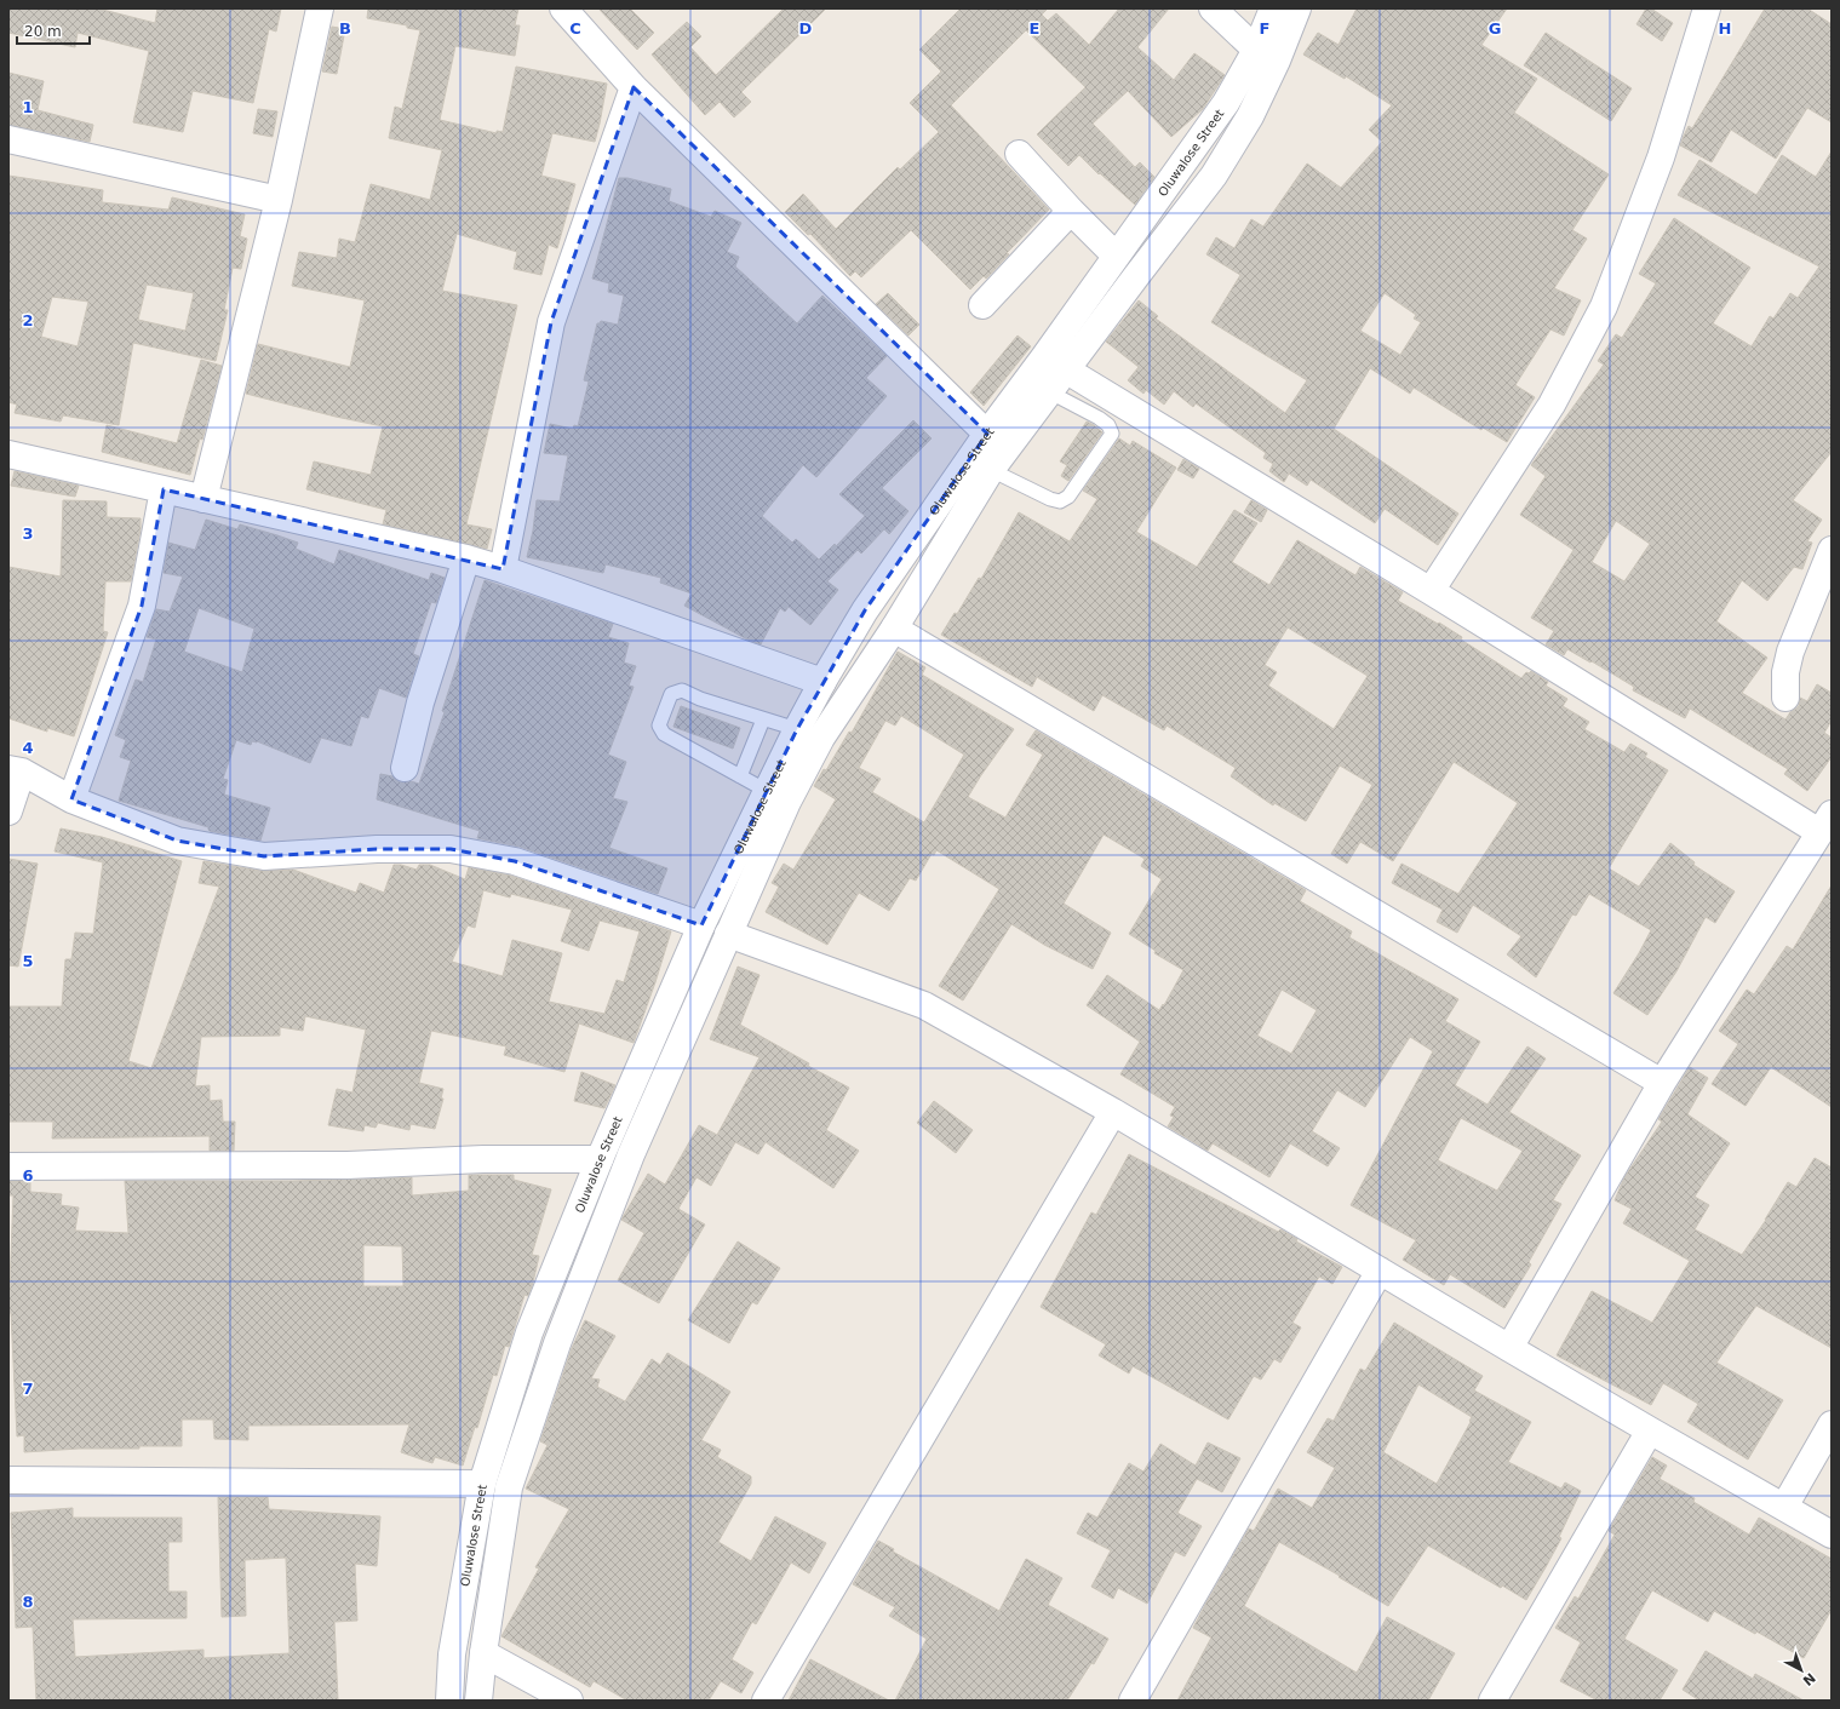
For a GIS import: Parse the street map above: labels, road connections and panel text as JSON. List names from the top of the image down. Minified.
{"streets":{"street":["Oluwalose Street"]},"scale_bar":"20 m","north":"bottom right","grid":{"columns":["B","C","D","E","F","G","H"],"rows":["1","2","3","4","5","6","7","8"]}}
